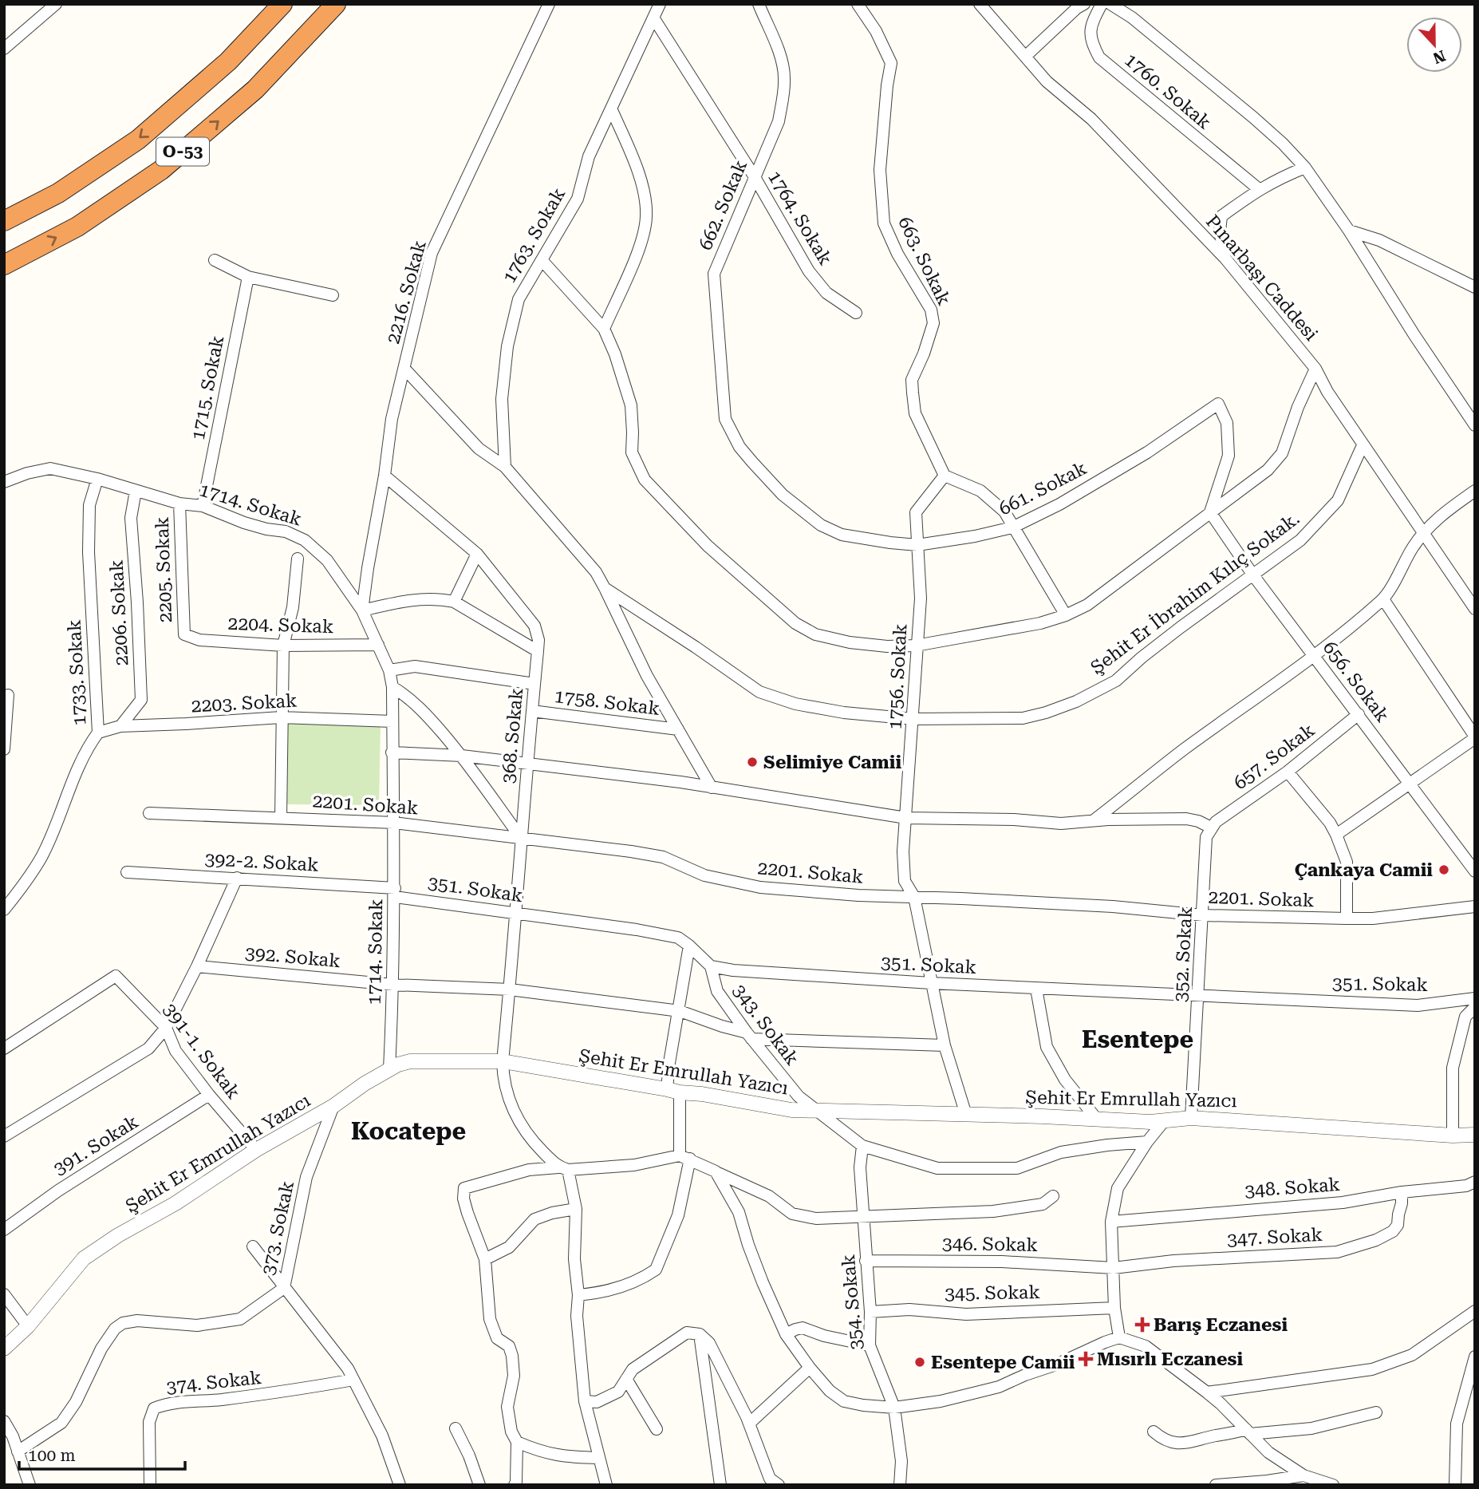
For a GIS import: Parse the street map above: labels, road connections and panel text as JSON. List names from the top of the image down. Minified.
{"streets":{"highway":["O-53"],"street":["1760. Sokak","662. Sokak","1764. Sokak","1763. Sokak","663. Sokak","Pınarbaşı Caddesi","2216. Sokak","1715. Sokak","661. Sokak","1714. Sokak","2205. Sokak","Şehit Er İbrahim Kılıç Sokak.","2206. Sokak","2204. Sokak","1733. Sokak","1756. Sokak","656. Sokak","1758. Sokak","2203. Sokak","368. Sokak","657. Sokak","2201. Sokak","392-2. Sokak","351. Sokak","352. Sokak","392. Sokak","343. Sokak","391-1. Sokak","Şehit Er Emrullah Yazıcı","391. Sokak","348. Sokak","373. Sokak","347. Sokak","346. Sokak","345. Sokak","354. Sokak","374. Sokak"]},"crossings":[["662. Sokak","1764. Sokak"],["662. Sokak","661. Sokak"],["1764. Sokak","1763. Sokak"],["1763. Sokak","Şehit Er İbrahim Kılıç Sokak."],["663. Sokak","1756. Sokak"],["Pınarbaşı Caddesi","Şehit Er İbrahim Kılıç Sokak."],["2216. Sokak","1714. Sokak"],["2216. Sokak","Şehit Er İbrahim Kılıç Sokak."],["2216. Sokak","368. Sokak"],["1715. Sokak","1714. Sokak"],["661. Sokak","1756. Sokak"],["661. Sokak","656. Sokak"],["1714. Sokak","2205. Sokak"],["1714. Sokak","2206. Sokak"],["1714. Sokak","2204. Sokak"],["1714. Sokak","1733. Sokak"],["1714. Sokak","1758. Sokak"],["1714. Sokak","2203. Sokak"],["1714. Sokak","2201. Sokak"],["1714. Sokak","392-2. Sokak"],["1714. Sokak","351. Sokak"],["1714. Sokak","392. Sokak"],["1714. Sokak","Şehit Er Emrullah Yazıcı"],["2205. Sokak","2204. Sokak"],["Şehit Er İbrahim Kılıç Sokak.","1756. Sokak"],["Şehit Er İbrahim Kılıç Sokak.","656. Sokak"],["2206. Sokak","2203. Sokak"],["1733. Sokak","2203. Sokak"],["1756. Sokak","2201. Sokak"],["1756. Sokak","351. Sokak"],["1756. Sokak","392. Sokak"],["1756. Sokak","Şehit Er Emrullah Yazıcı"],["656. Sokak","657. Sokak"],["1758. Sokak","368. Sokak"],["368. Sokak","2201. Sokak"],["368. Sokak","351. Sokak"],["368. Sokak","392. Sokak"],["368. Sokak","Şehit Er Emrullah Yazıcı"],["657. Sokak","352. Sokak"],["2201. Sokak","352. Sokak"],["392-2. Sokak","351. Sokak"],["351. Sokak","352. Sokak"],["351. Sokak","343. Sokak"],["352. Sokak","Şehit Er Emrullah Yazıcı"],["392. Sokak","343. Sokak"],["343. Sokak","Şehit Er Emrullah Yazıcı"],["343. Sokak","354. Sokak"],["391-1. Sokak","Şehit Er Emrullah Yazıcı"],["391-1. Sokak","391. Sokak"],["Şehit Er Emrullah Yazıcı","373. Sokak"],["348. Sokak","347. Sokak"],["347. Sokak","346. Sokak"],["346. Sokak","354. Sokak"],["345. Sokak","354. Sokak"]],"districts":["Esentepe","Kocatepe"],"places":{"other":["Selimiye Camii","Çankaya Camii","Esentepe Camii"],"health":["Barış Eczanesi","Mısırlı Eczanesi"]},"scale_bar":"100 m","north":"bottom"}
